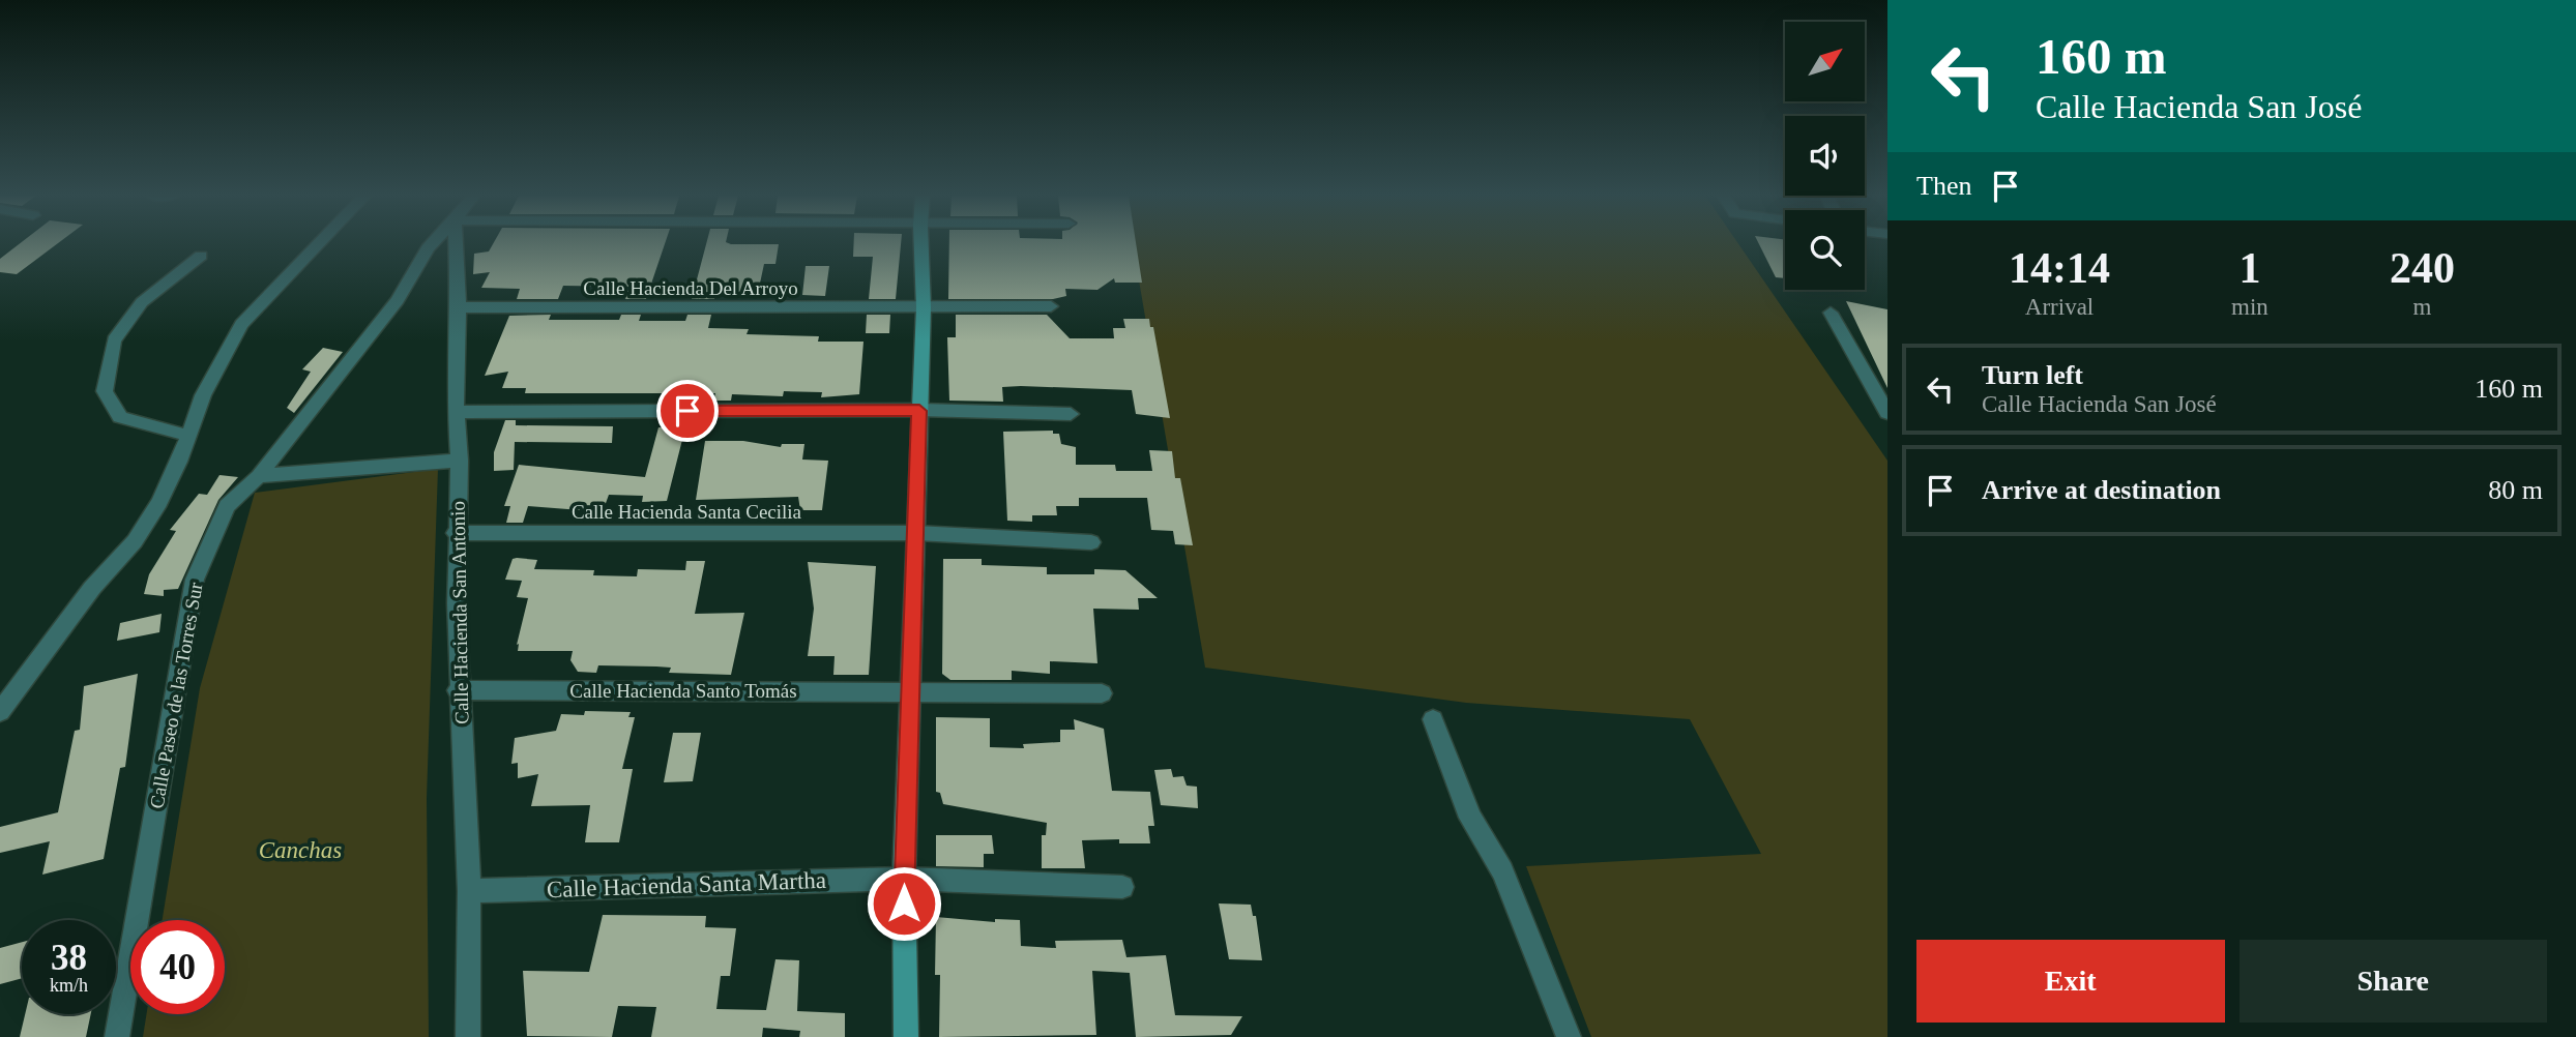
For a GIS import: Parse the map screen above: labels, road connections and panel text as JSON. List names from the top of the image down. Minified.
{"streets":{"street":["Calle Hacienda Del Arroyo","Calle Hacienda Santa Cecilia","Calle Hacienda San Antonio","Calle Hacienda Santo Tomás","Calle Paseo de las Torres Sur","Calle Hacienda Santa Martha"]},"crossings":[["Calle Hacienda Del Arroyo","Calle Hacienda San Antonio"],["Calle Hacienda Santa Cecilia","Calle Hacienda San Antonio"],["Calle Hacienda San Antonio","Calle Hacienda Santo Tomás"],["Calle Hacienda San Antonio","Calle Hacienda Santa Martha"]],"parks":["Canchas"],"north":"top right","page":{"turn":["160 m","Calle Hacienda San José"],"then":"Then","eta":["14:14","Arrival","1","min","240","m"],"list":[{"name":"Turn left","note":"Calle Hacienda San José","value":"160 m"},{"name":"Arrive at destination","value":"80 m"}],"speed":"38 km/h","limit":"40","buttons":["Exit","Share"]}}
